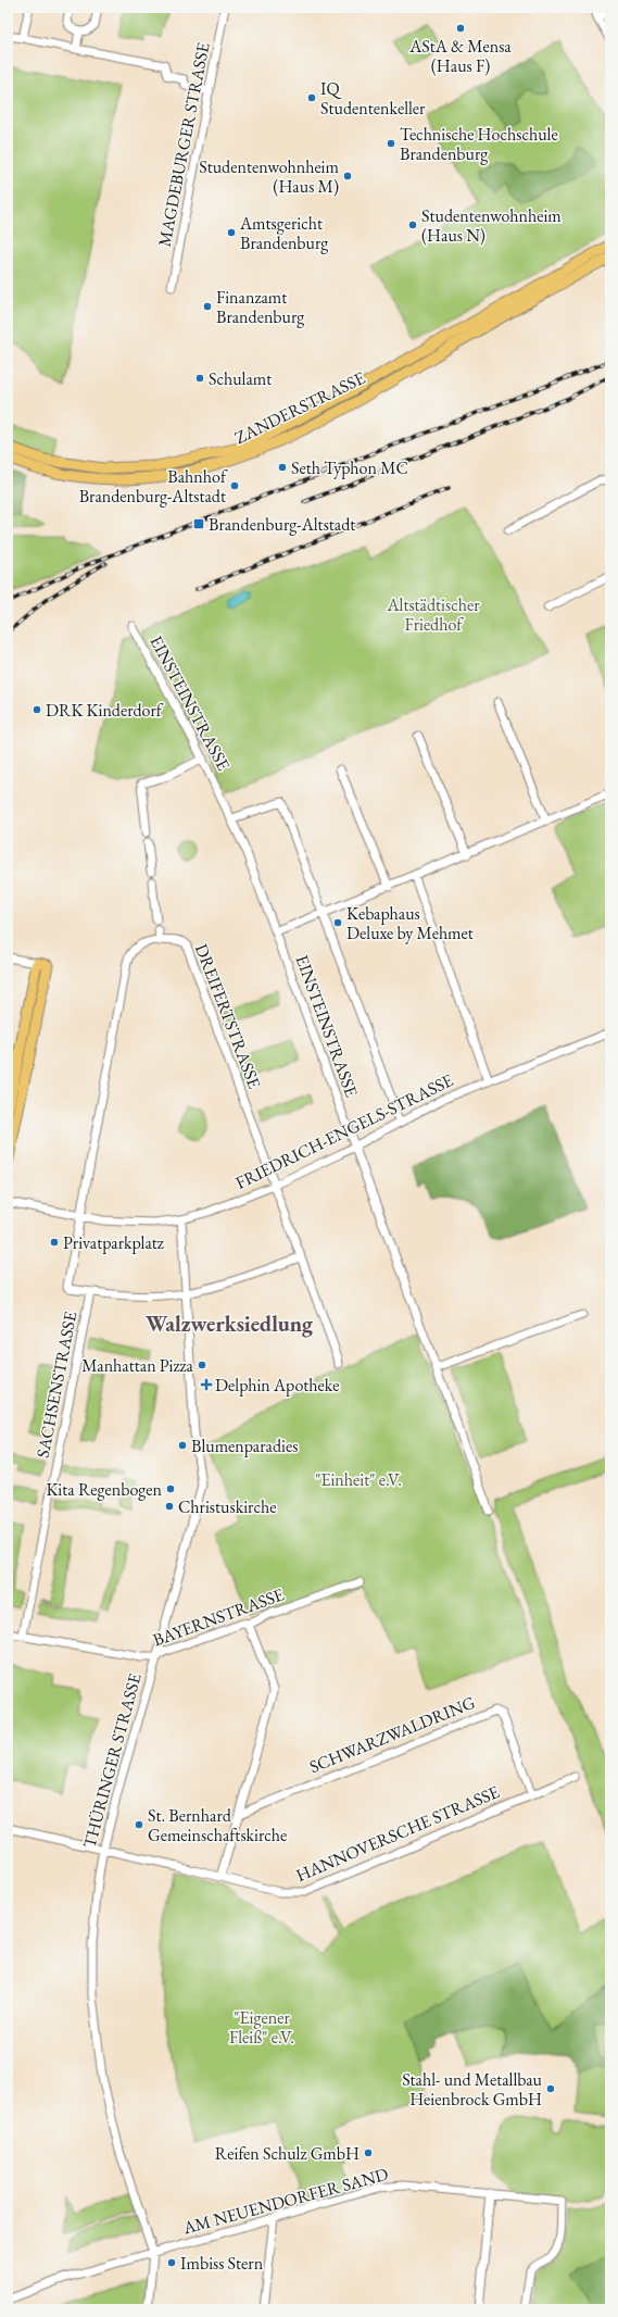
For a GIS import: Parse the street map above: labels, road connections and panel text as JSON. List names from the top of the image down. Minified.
{"streets":{"main road":["ZANDERSTRASSE"],"street":["MAGDEBURGER STRASSE","EINSTEINSTRASSE","DREIFERTSTRASSE","FRIEDRICH-ENGELS-STRASSE","SACHSENSTRASSE","BAYERNSTRASSE","SCHWARZWALDRING","THÜRINGER STRASSE","HANNOVERSCHE STRASSE","AM NEUENDORFER SAND"]},"crossings":[["EINSTEINSTRASSE","FRIEDRICH-ENGELS-STRASSE"],["DREIFERTSTRASSE","FRIEDRICH-ENGELS-STRASSE"],["DREIFERTSTRASSE","SACHSENSTRASSE"],["FRIEDRICH-ENGELS-STRASSE","THÜRINGER STRASSE"],["SACHSENSTRASSE","BAYERNSTRASSE"],["BAYERNSTRASSE","THÜRINGER STRASSE"],["SCHWARZWALDRING","HANNOVERSCHE STRASSE"],["THÜRINGER STRASSE","HANNOVERSCHE STRASSE"],["THÜRINGER STRASSE","AM NEUENDORFER SAND"]],"districts":["Walzwerksiedlung"],"parks":["Altstädtischer Friedhof","\"Einheit\" e.V.","\"Eigener Fleiß\" e.V."],"places":{"other":["AStA & Mensa (Haus F)","IQ Studentenkeller","Technische Hochschule Brandenburg","Studentenwohnheim (Haus M)","Studentenwohnheim (Haus N)","Amtsgericht Brandenburg","Finanzamt Brandenburg","Schulamt","Seth Typhon MC","Bahnhof Brandenburg-Altstadt","DRK Kinderdorf","Kebaphaus Deluxe by Mehmet","Privatparkplatz","Manhattan Pizza","Blumenparadies","Kita Regenbogen","Christuskirche","St. Bernhard Gemeinschaftskirche","Stahl- und Metallbau Heienbrock GmbH","Reifen Schulz GmbH","Imbiss Stern"],"transit":["Brandenburg-Altstadt"],"health":["Delphin Apotheke"]}}
